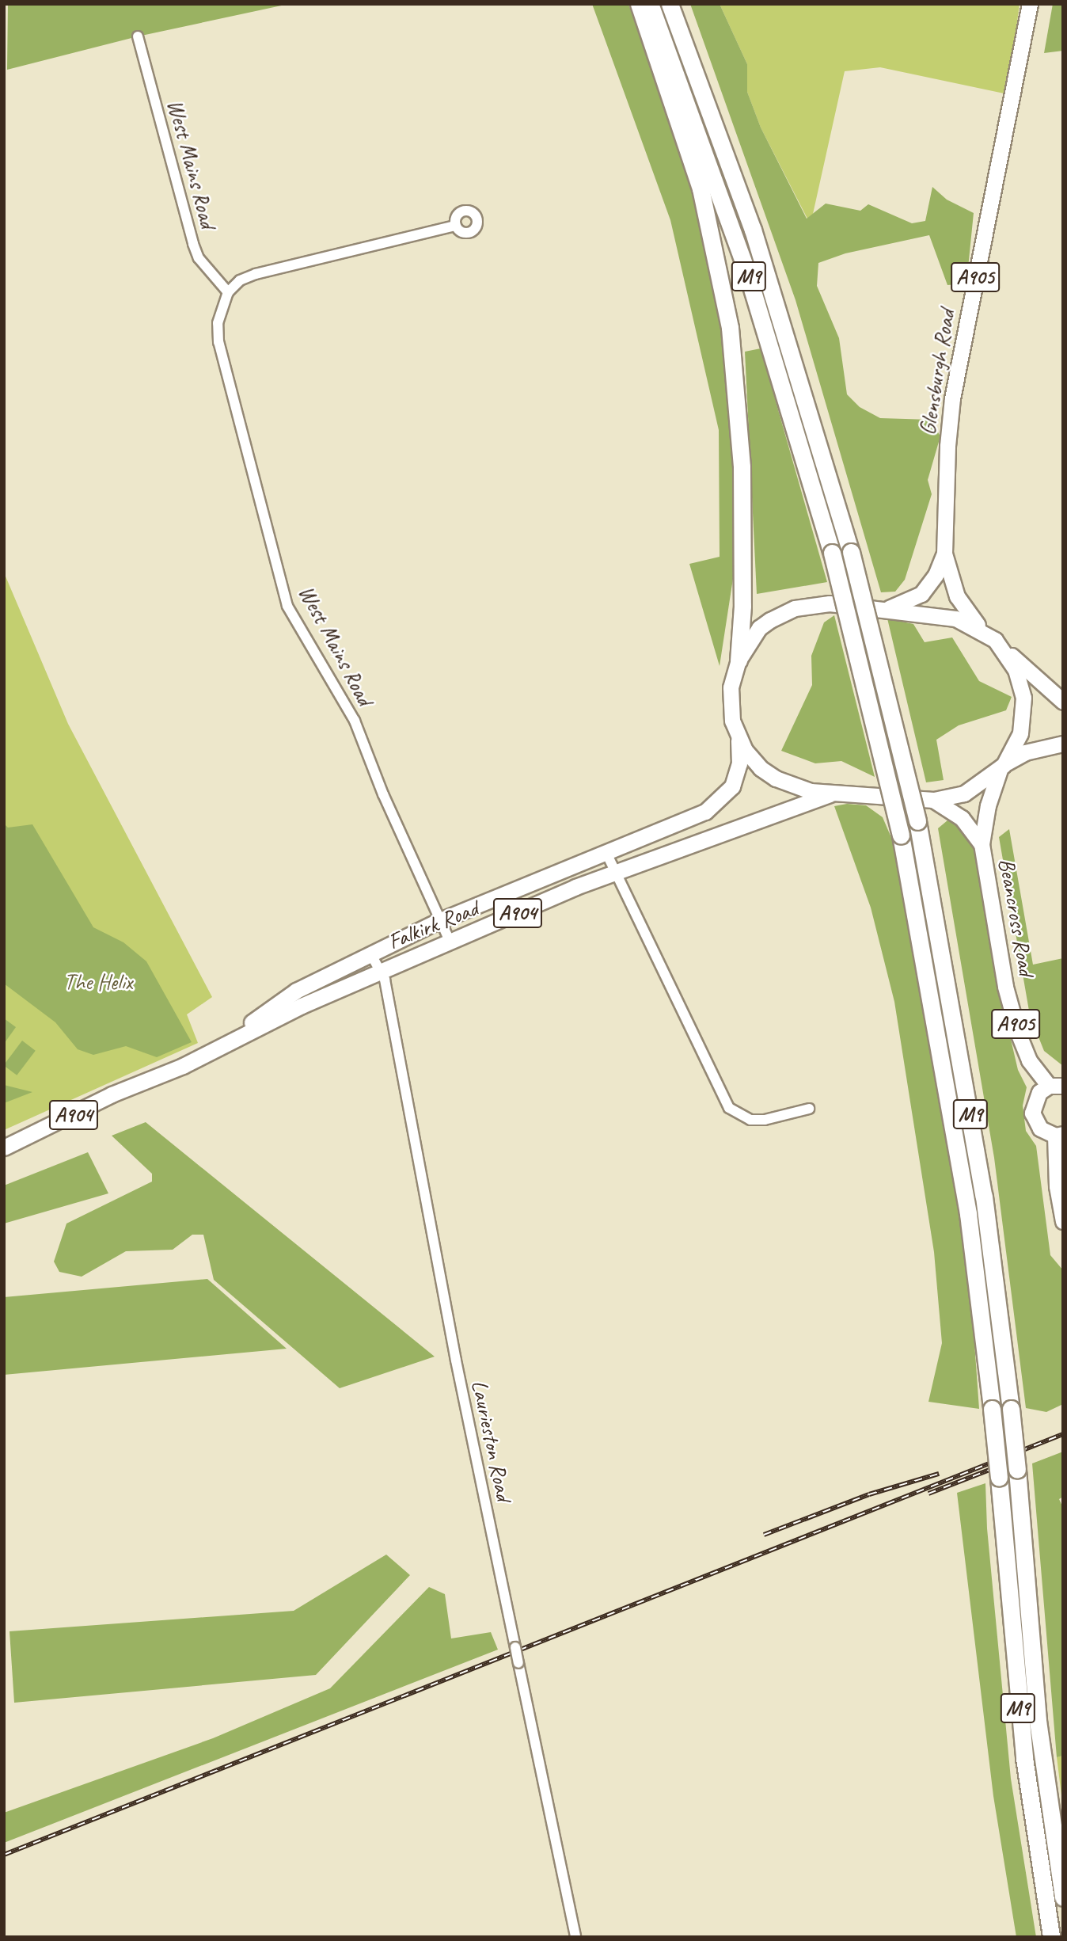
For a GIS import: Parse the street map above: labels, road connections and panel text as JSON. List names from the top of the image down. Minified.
{"streets":{"highway":["M9"],"main road":["A905","Glensburgh Road","A904","Beancross Road","Falkirk Road"],"street":["West Mains Road","Laurieston Road"]},"crossings":[["West Mains Road","Falkirk Road"],["Glensburgh Road","Beancross Road"],["Falkirk Road","Laurieston Road"]],"parks":["The Helix"]}
